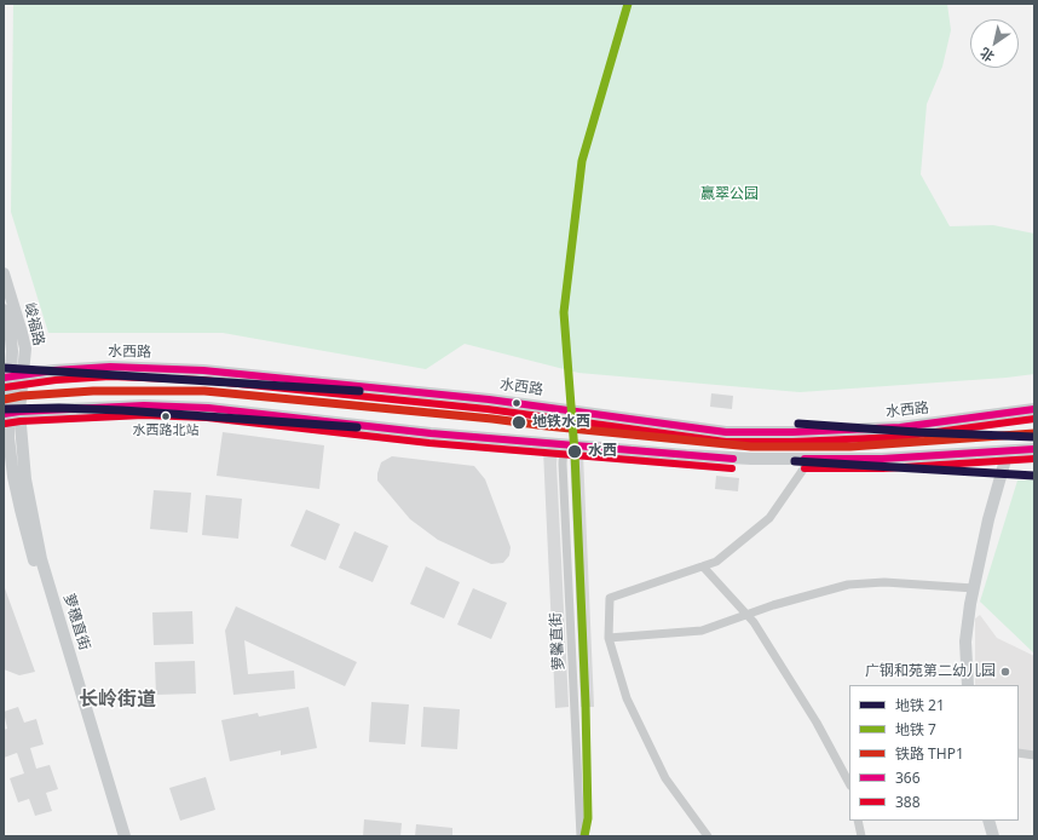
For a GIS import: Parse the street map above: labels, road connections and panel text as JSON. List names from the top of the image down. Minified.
{"streets":{"main road":["峻福路","水西路","萝穗直街"],"street":["萝馨直街"]},"crossings":[["峻福路","水西路"],["峻福路","萝穗直街"]],"districts":["长岭街道"],"parks":["赢翠公园"],"places":["水西路北站","地铁水西","水西","广钢和苑第二幼儿园"],"lines":["metro line 7","transit line 366","metro line 21","transit line 388","rail line THP1"],"legend":["地铁 21","地铁 7","铁路 THP1","366","388"],"north":"bottom left"}
